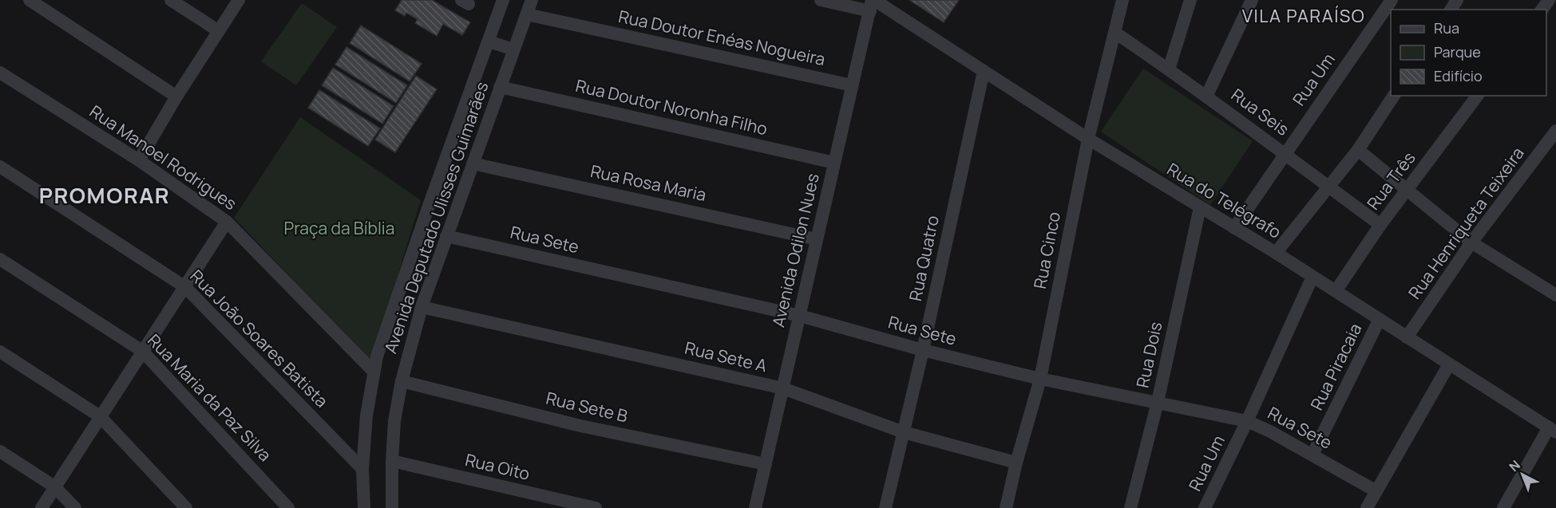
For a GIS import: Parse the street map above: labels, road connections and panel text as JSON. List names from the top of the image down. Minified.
{"streets":{"street":["Rua Doutor Enéas Nogueira","Rua Um","Rua Doutor Noronha Filho","Rua Seis","Rua Manoel Rodrigues","Rua Três","Rua Rosa Maria","Rua do Telégrafo","Avenida Deputado Ulisses Guimarães","Rua Henriqueta Teixeira","Rua Sete","Avenida Odilon Nues","Rua Cinco","Rua Quatro","Rua João Soares Batista","Rua Dois","Rua Sete A","Rua Piracaia","Rua Maria da Paz Silva","Rua Sete B","Rua Oito"]},"crossings":[["Rua Doutor Enéas Nogueira","Avenida Deputado Ulisses Guimarães"],["Rua Doutor Enéas Nogueira","Avenida Odilon Nues"],["Rua Um","Rua Seis"],["Rua Um","Rua do Telégrafo"],["Rua Um","Rua Sete"],["Rua Doutor Noronha Filho","Avenida Deputado Ulisses Guimarães"],["Rua Doutor Noronha Filho","Avenida Odilon Nues"],["Rua Seis","Rua Três"],["Rua Seis","Rua Cinco"],["Rua Manoel Rodrigues","Avenida Deputado Ulisses Guimarães"],["Rua Três","Rua do Telégrafo"],["Rua Rosa Maria","Avenida Deputado Ulisses Guimarães"],["Rua Rosa Maria","Avenida Odilon Nues"],["Rua do Telégrafo","Rua Henriqueta Teixeira"],["Rua do Telégrafo","Avenida Odilon Nues"],["Rua do Telégrafo","Rua Cinco"],["Rua do Telégrafo","Rua Quatro"],["Rua do Telégrafo","Rua Dois"],["Rua do Telégrafo","Rua Piracaia"],["Avenida Deputado Ulisses Guimarães","Rua Sete"],["Avenida Deputado Ulisses Guimarães","Rua João Soares Batista"],["Avenida Deputado Ulisses Guimarães","Rua Sete A"],["Avenida Deputado Ulisses Guimarães","Rua Sete B"],["Avenida Deputado Ulisses Guimarães","Rua Oito"],["Rua Sete","Avenida Odilon Nues"],["Rua Sete","Rua Cinco"],["Rua Sete","Rua Quatro"],["Rua Sete","Rua Dois"],["Rua Sete","Rua Piracaia"],["Avenida Odilon Nues","Rua Sete A"],["Avenida Odilon Nues","Rua Sete B"],["Rua Cinco","Rua Sete A"],["Rua Quatro","Rua Sete A"]],"districts":["VILA PARAÍSO","PROMORAR"],"parks":["Praça da Bíblia"],"legend":["Rua","Parque","Edifício"],"north":"top left"}
